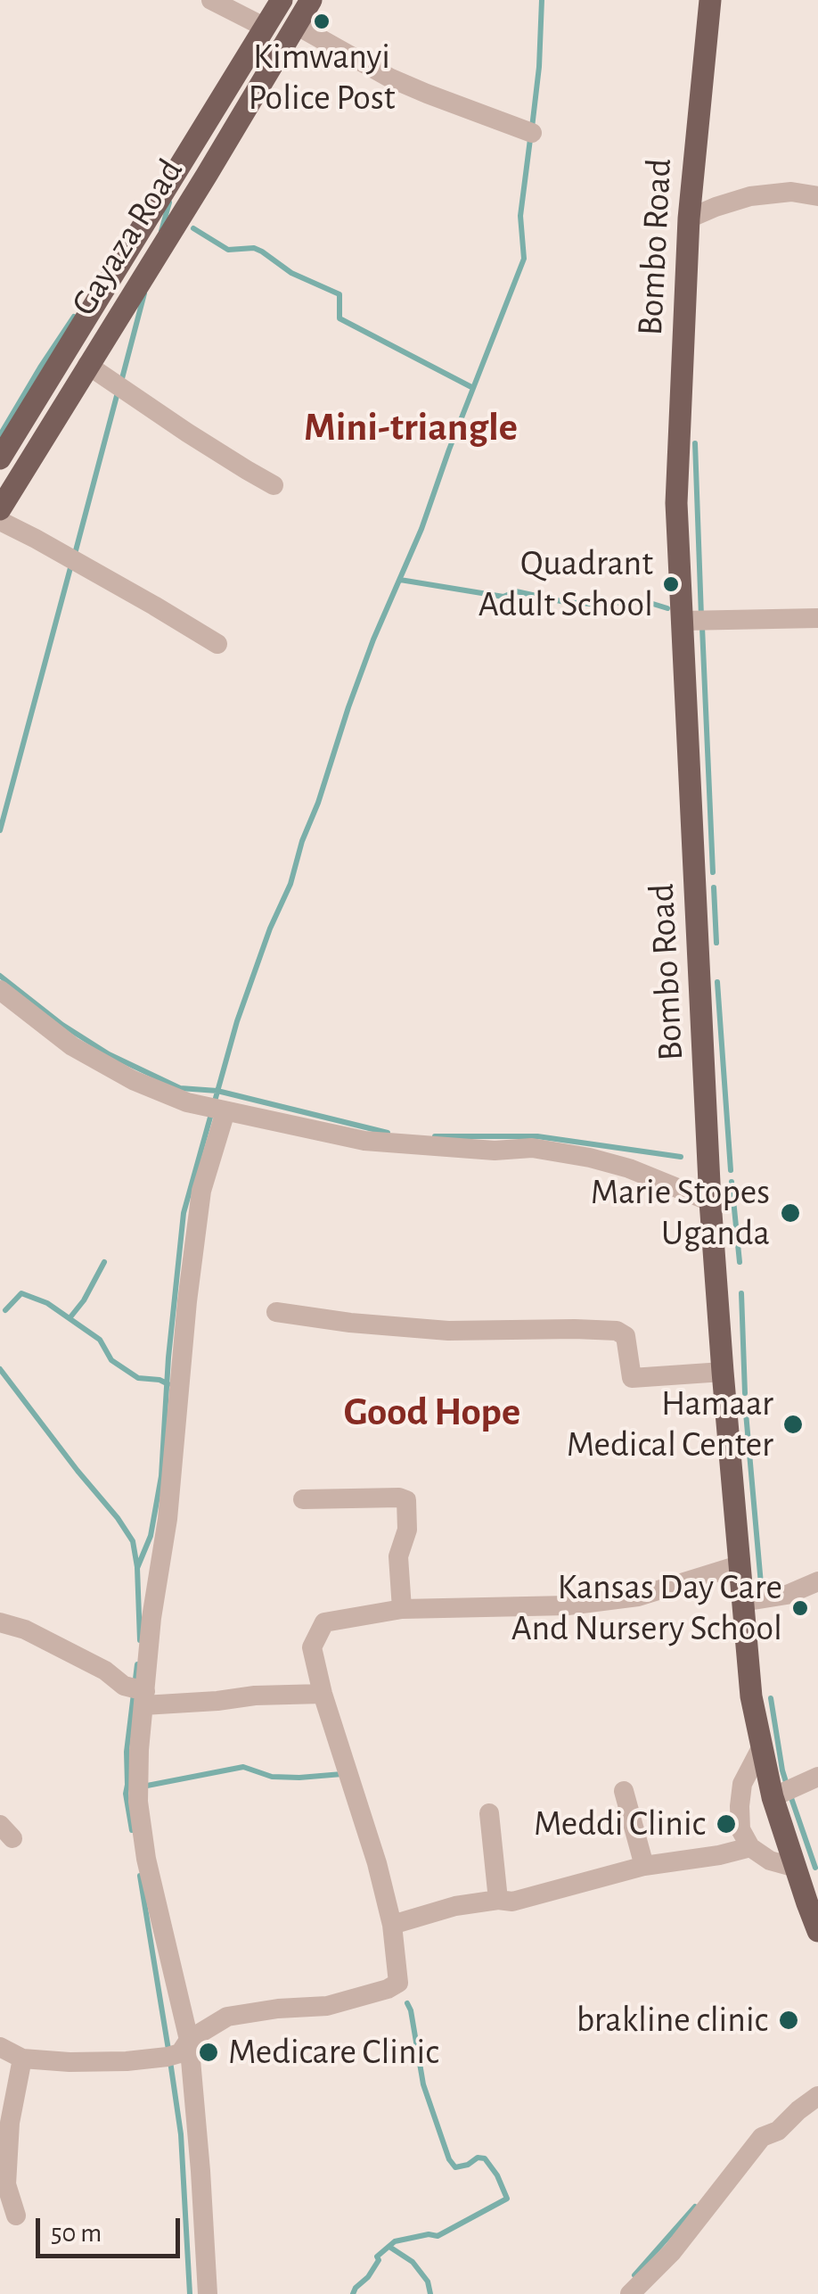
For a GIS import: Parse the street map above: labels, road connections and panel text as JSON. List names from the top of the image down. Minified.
{"streets":{"main road":["Gayaza Road","Bombo Road"]},"districts":["Mini-triangle","Good Hope"],"places":["Kimwanyi Police Post","Quadrant Adult School","Marie Stopes Uganda","Hamaar Medical Center","Kansas Day Care And Nursery School","Meddi Clinic","brakline clinic","Medicare Clinic"],"scale_bar":"50 m"}
